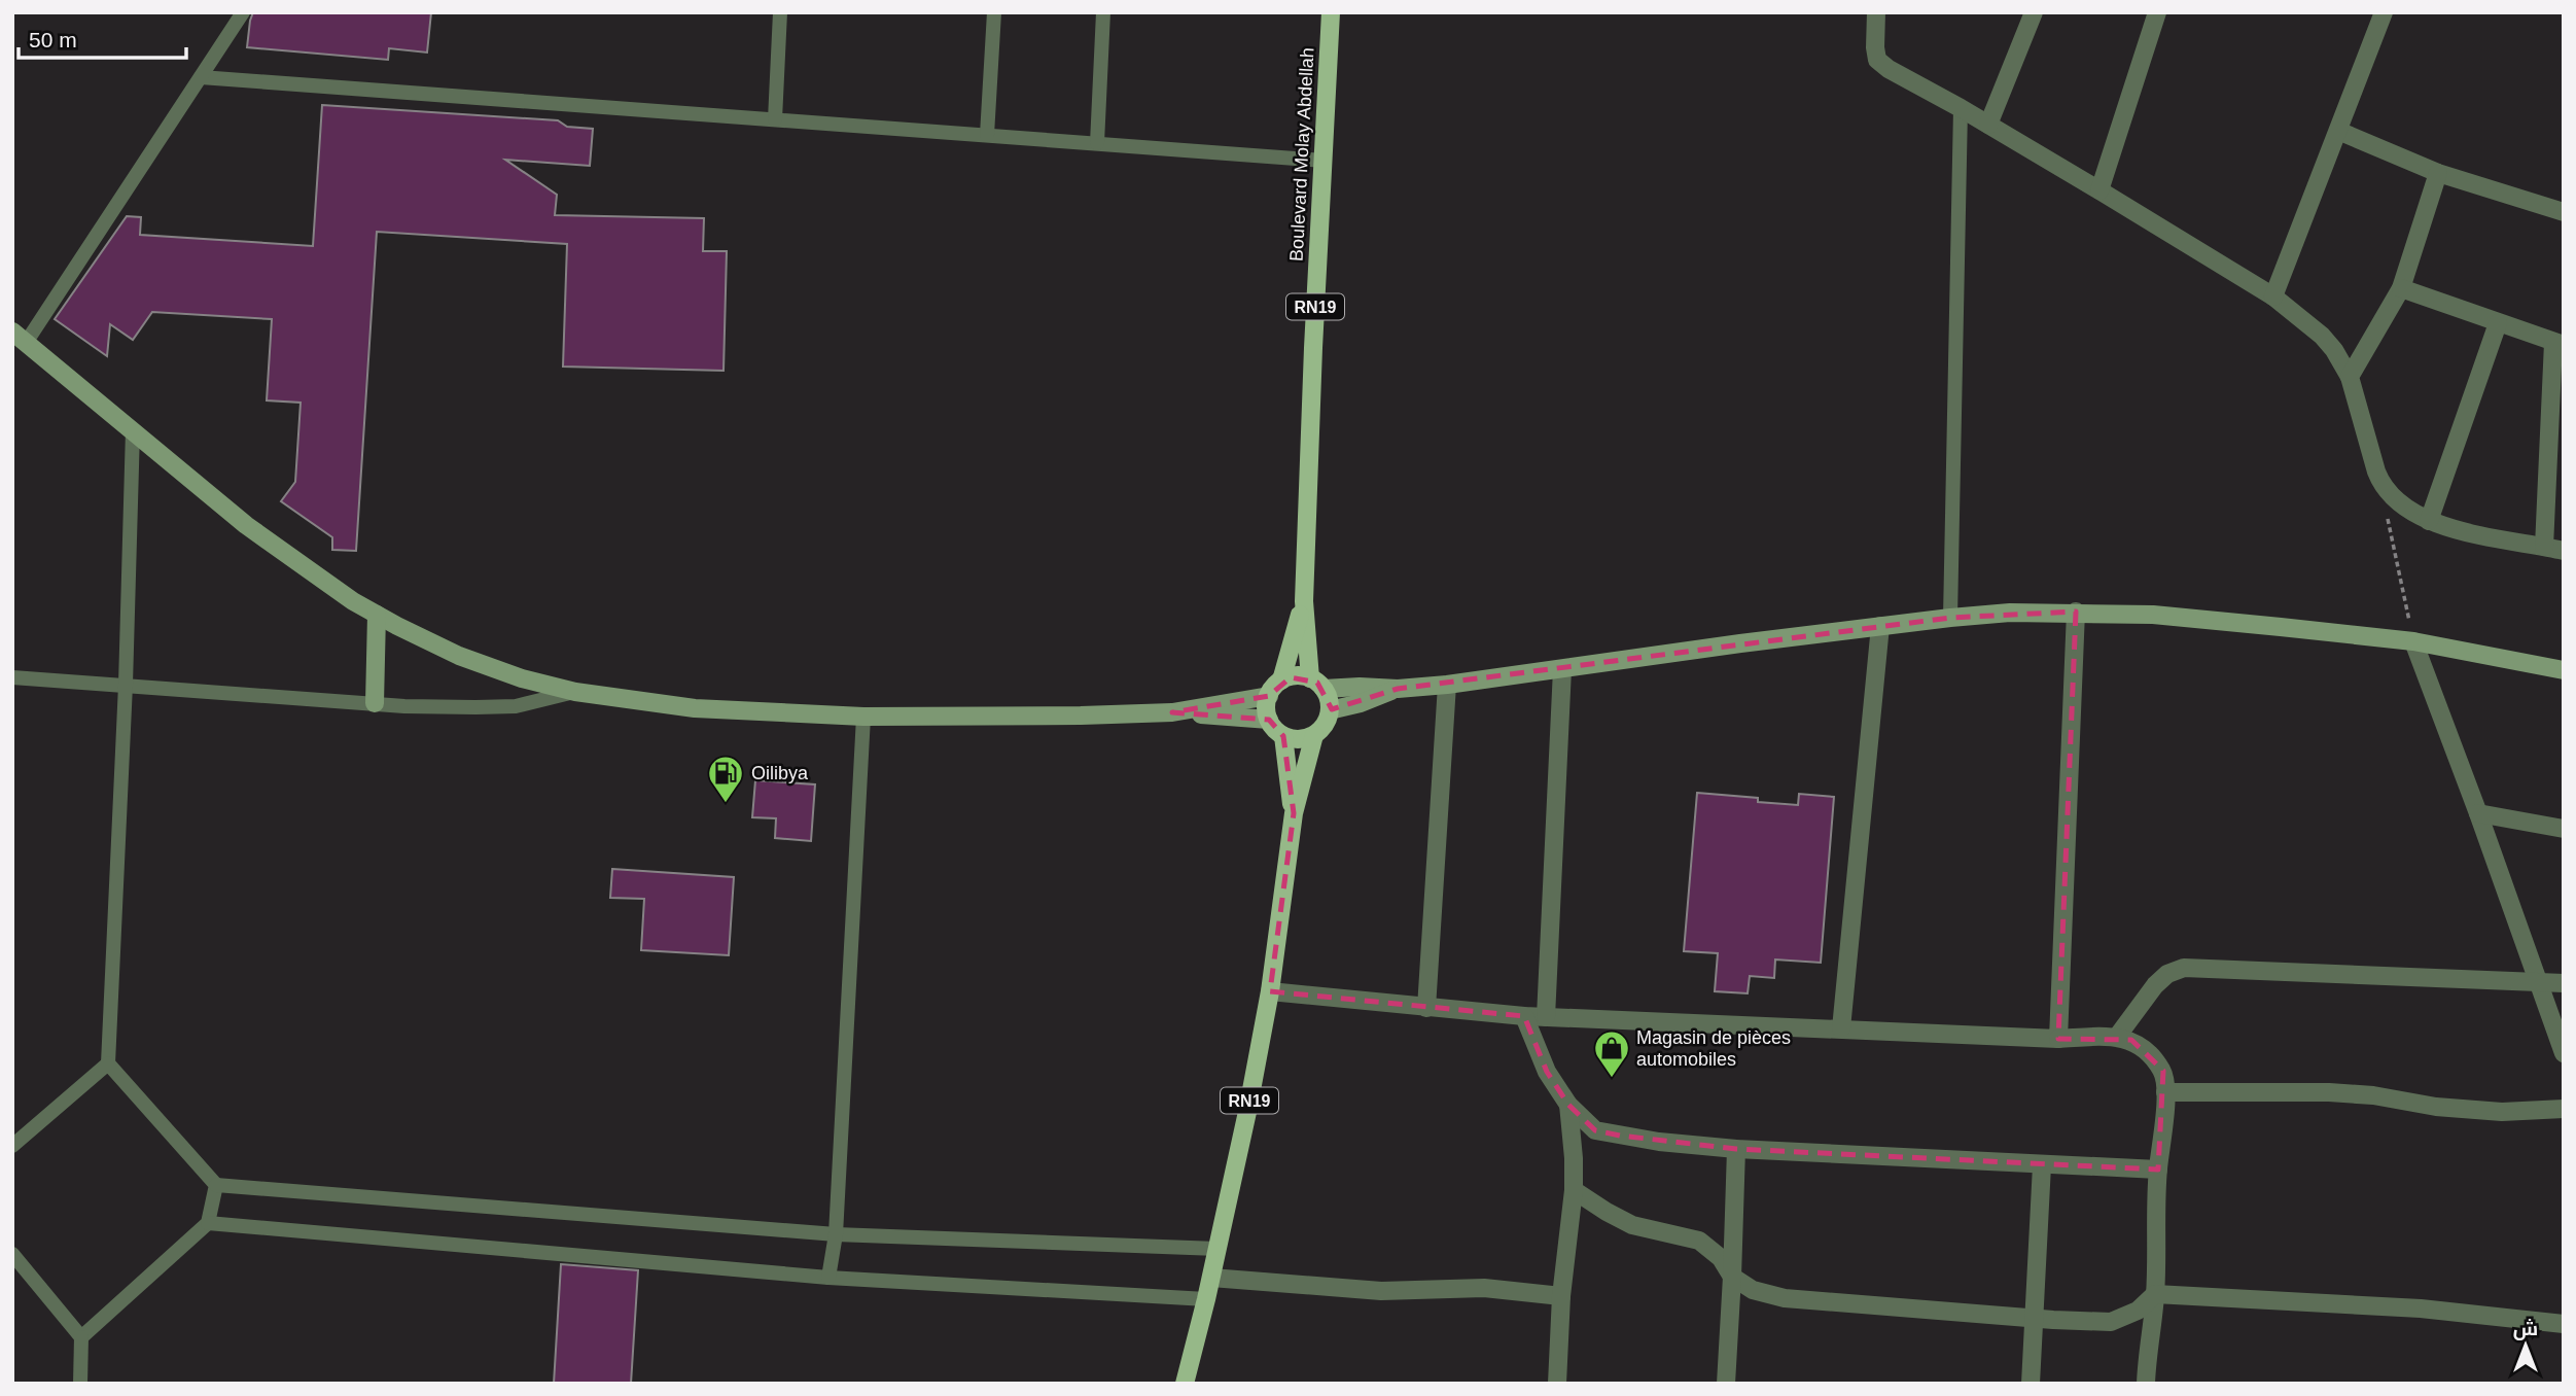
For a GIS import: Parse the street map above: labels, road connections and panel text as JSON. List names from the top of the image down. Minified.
{"streets":{"main road":["Boulevard Molay Abdellah","RN19"]},"crossings":[["Boulevard Molay Abdellah","RN19"]],"places":{"fuel station":["Oilibya"],"shop":["Magasin de pièces automobiles"]},"scale_bar":"50 m","north":"top"}
